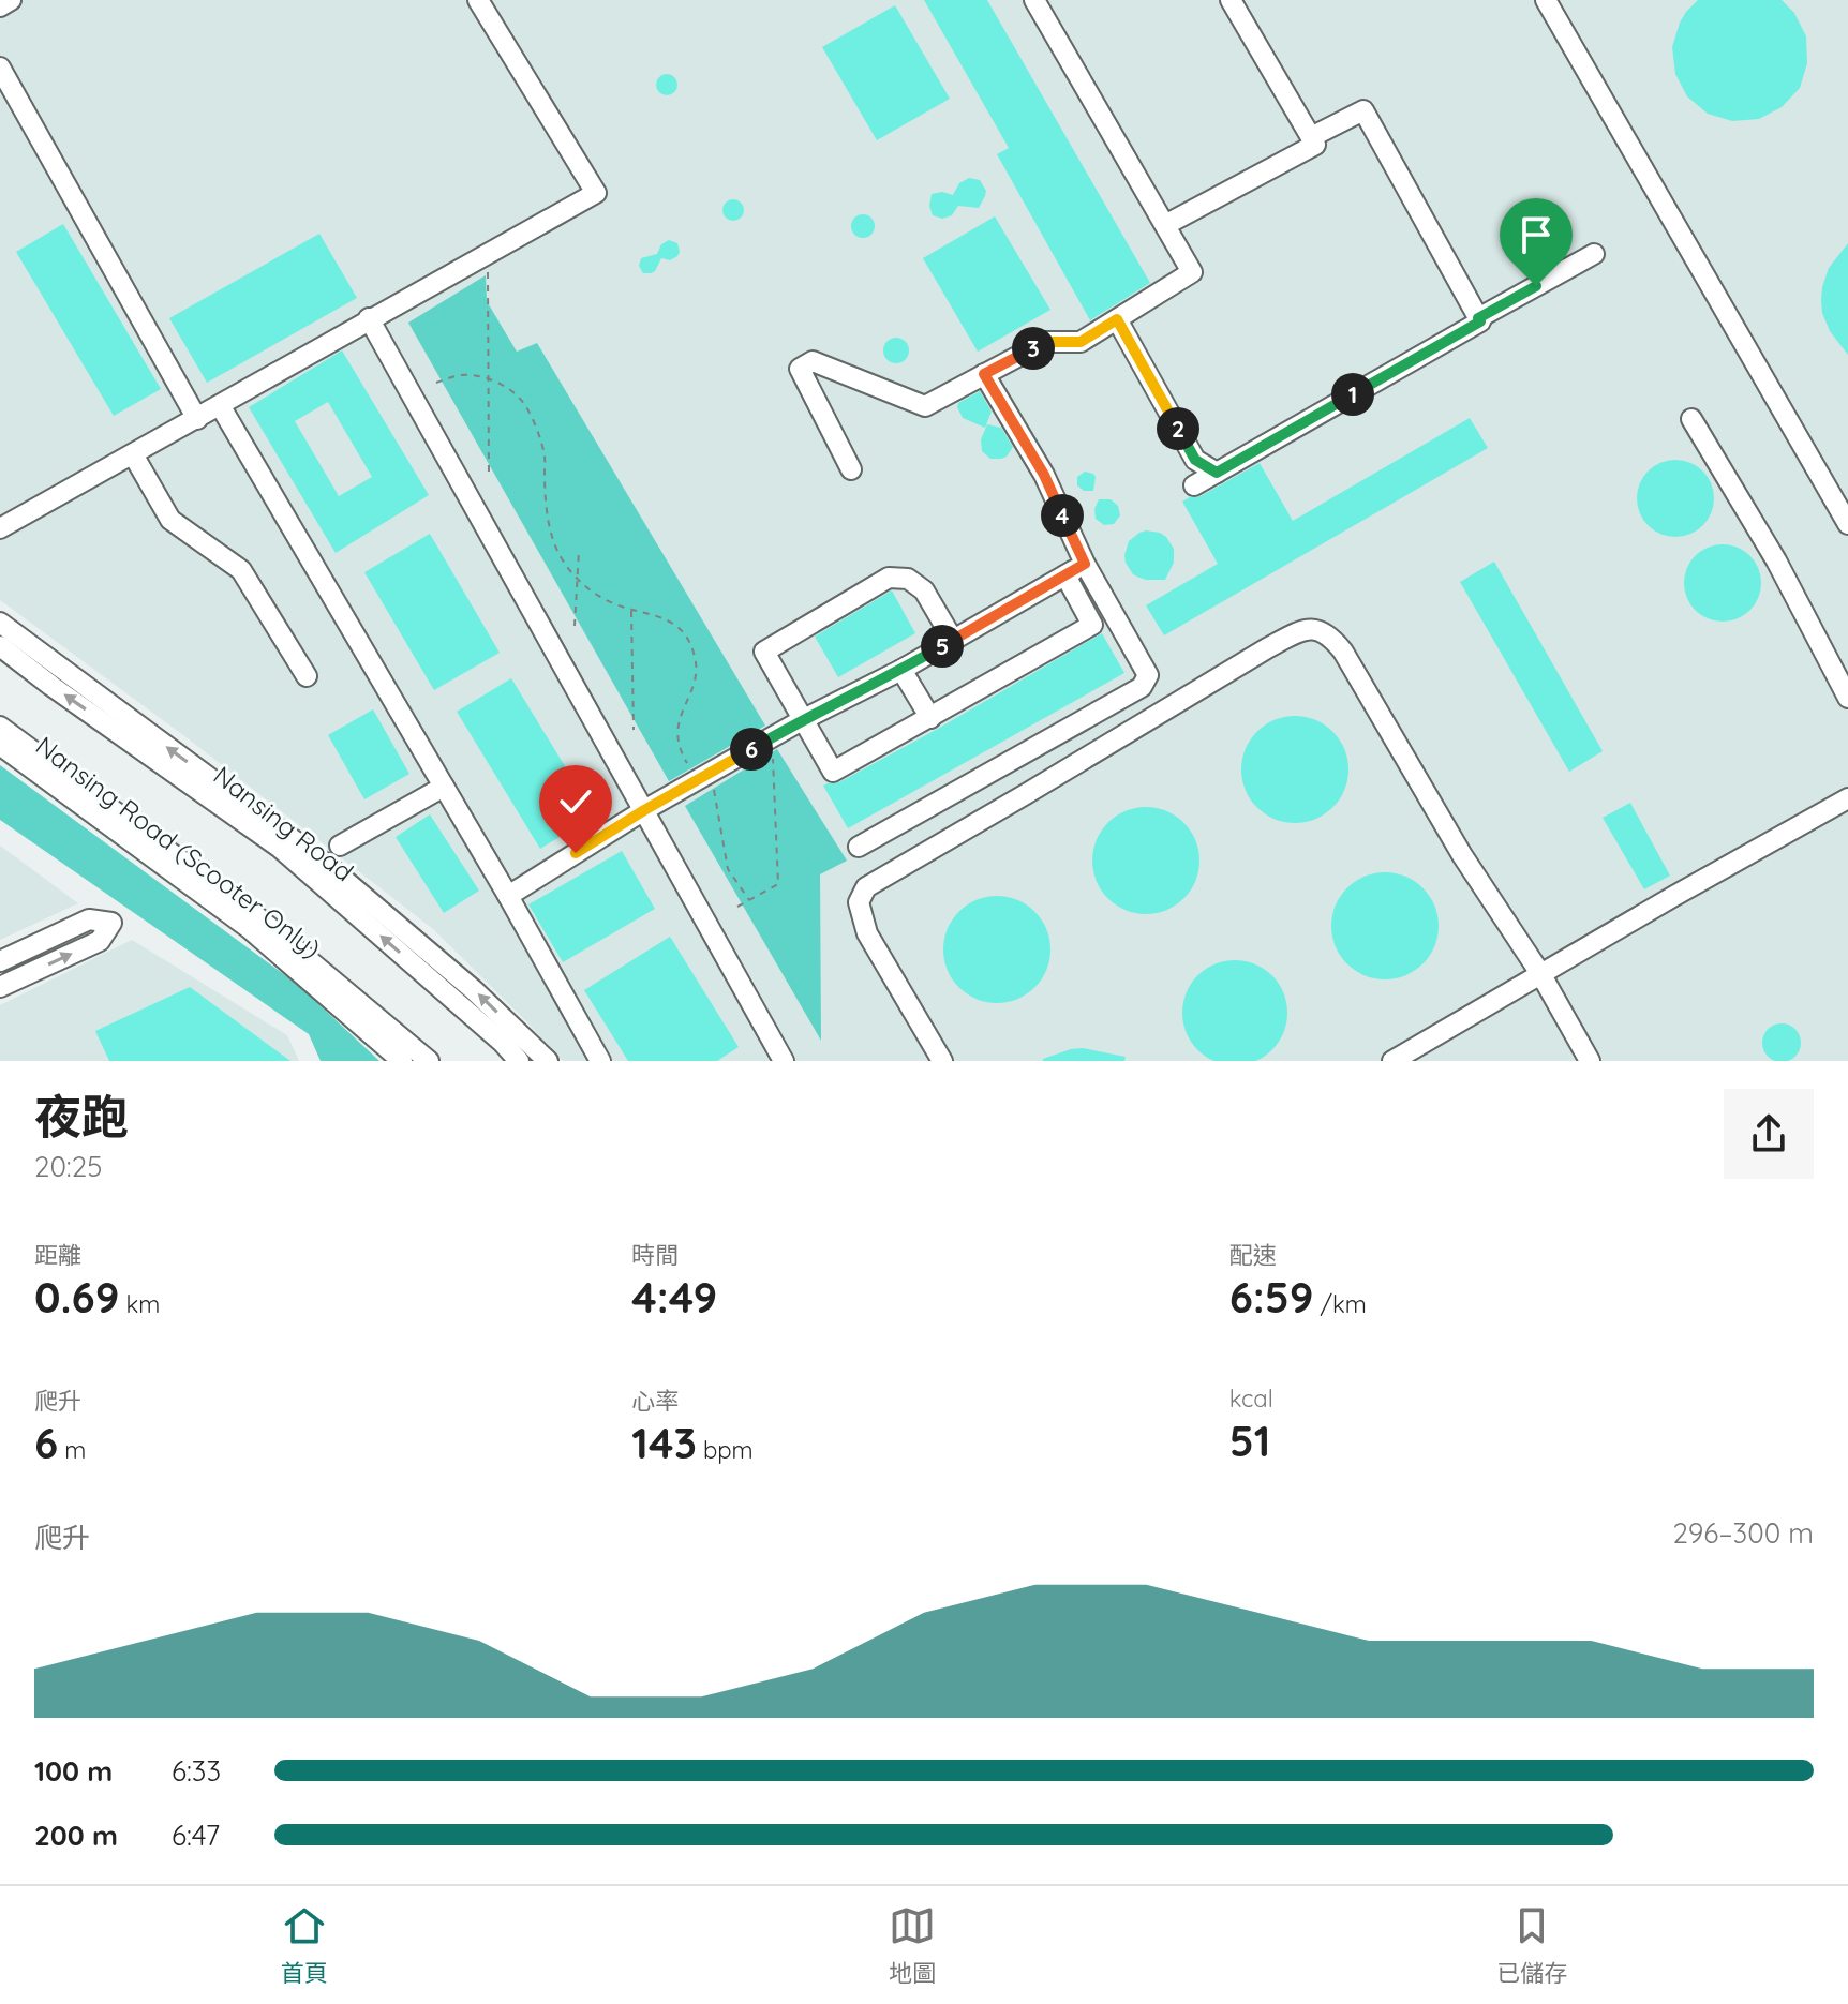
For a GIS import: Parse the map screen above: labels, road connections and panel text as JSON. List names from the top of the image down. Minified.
{"streets":{"street":["Nansing Road","Nansing Road (Scooter Only)"]},"page":{"pins":["3","1","2","4","5","6"],"heading":["夜跑","20:25"],"stats":[["距離","0.69 km"],["時間","4:49"],["配速","6:59 /km"],["爬升","6 m"],["心率","143 bpm"],["kcal","51"]],"chart":["爬升","296–300 m"],"list":[{"name":"100 m","note":"6:33"},{"name":"200 m","note":"6:47"}],"tabs":["首頁","地圖","已儲存"]}}
